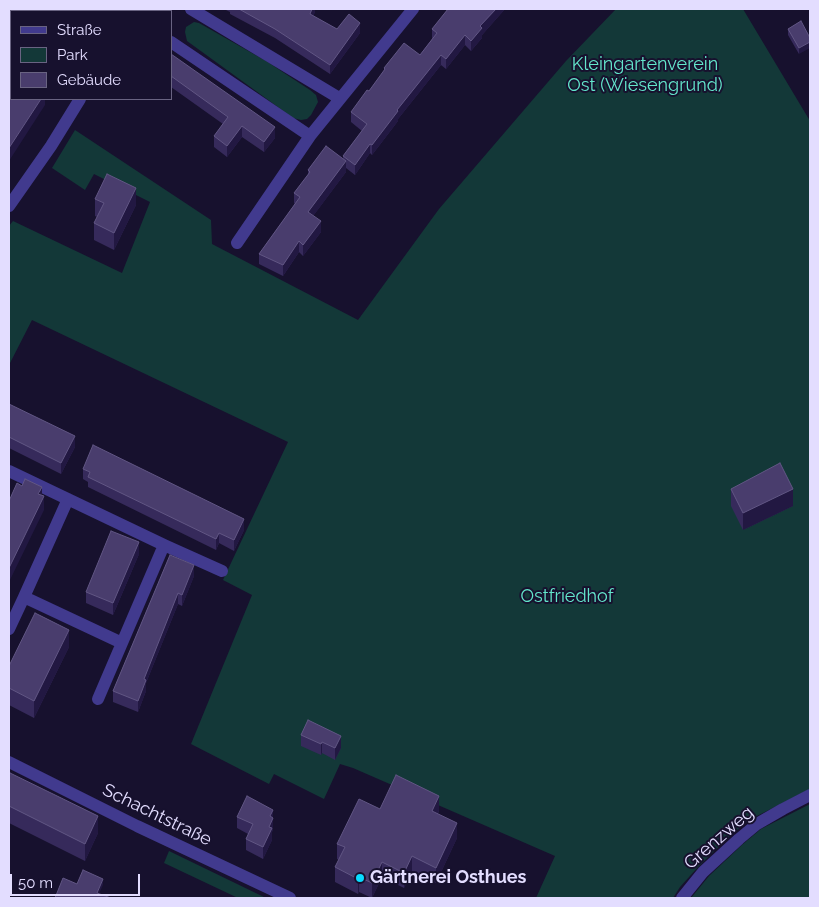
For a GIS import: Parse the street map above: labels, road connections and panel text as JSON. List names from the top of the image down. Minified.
{"streets":{"street":["Schachtstraße","Grenzweg"]},"parks":["Kleingartenverein Ost (Wiesengrund)","Ostfriedhof"],"places":["Gärtnerei Osthues"],"legend":["Straße","Park","Gebäude"],"scale_bar":"50 m"}
